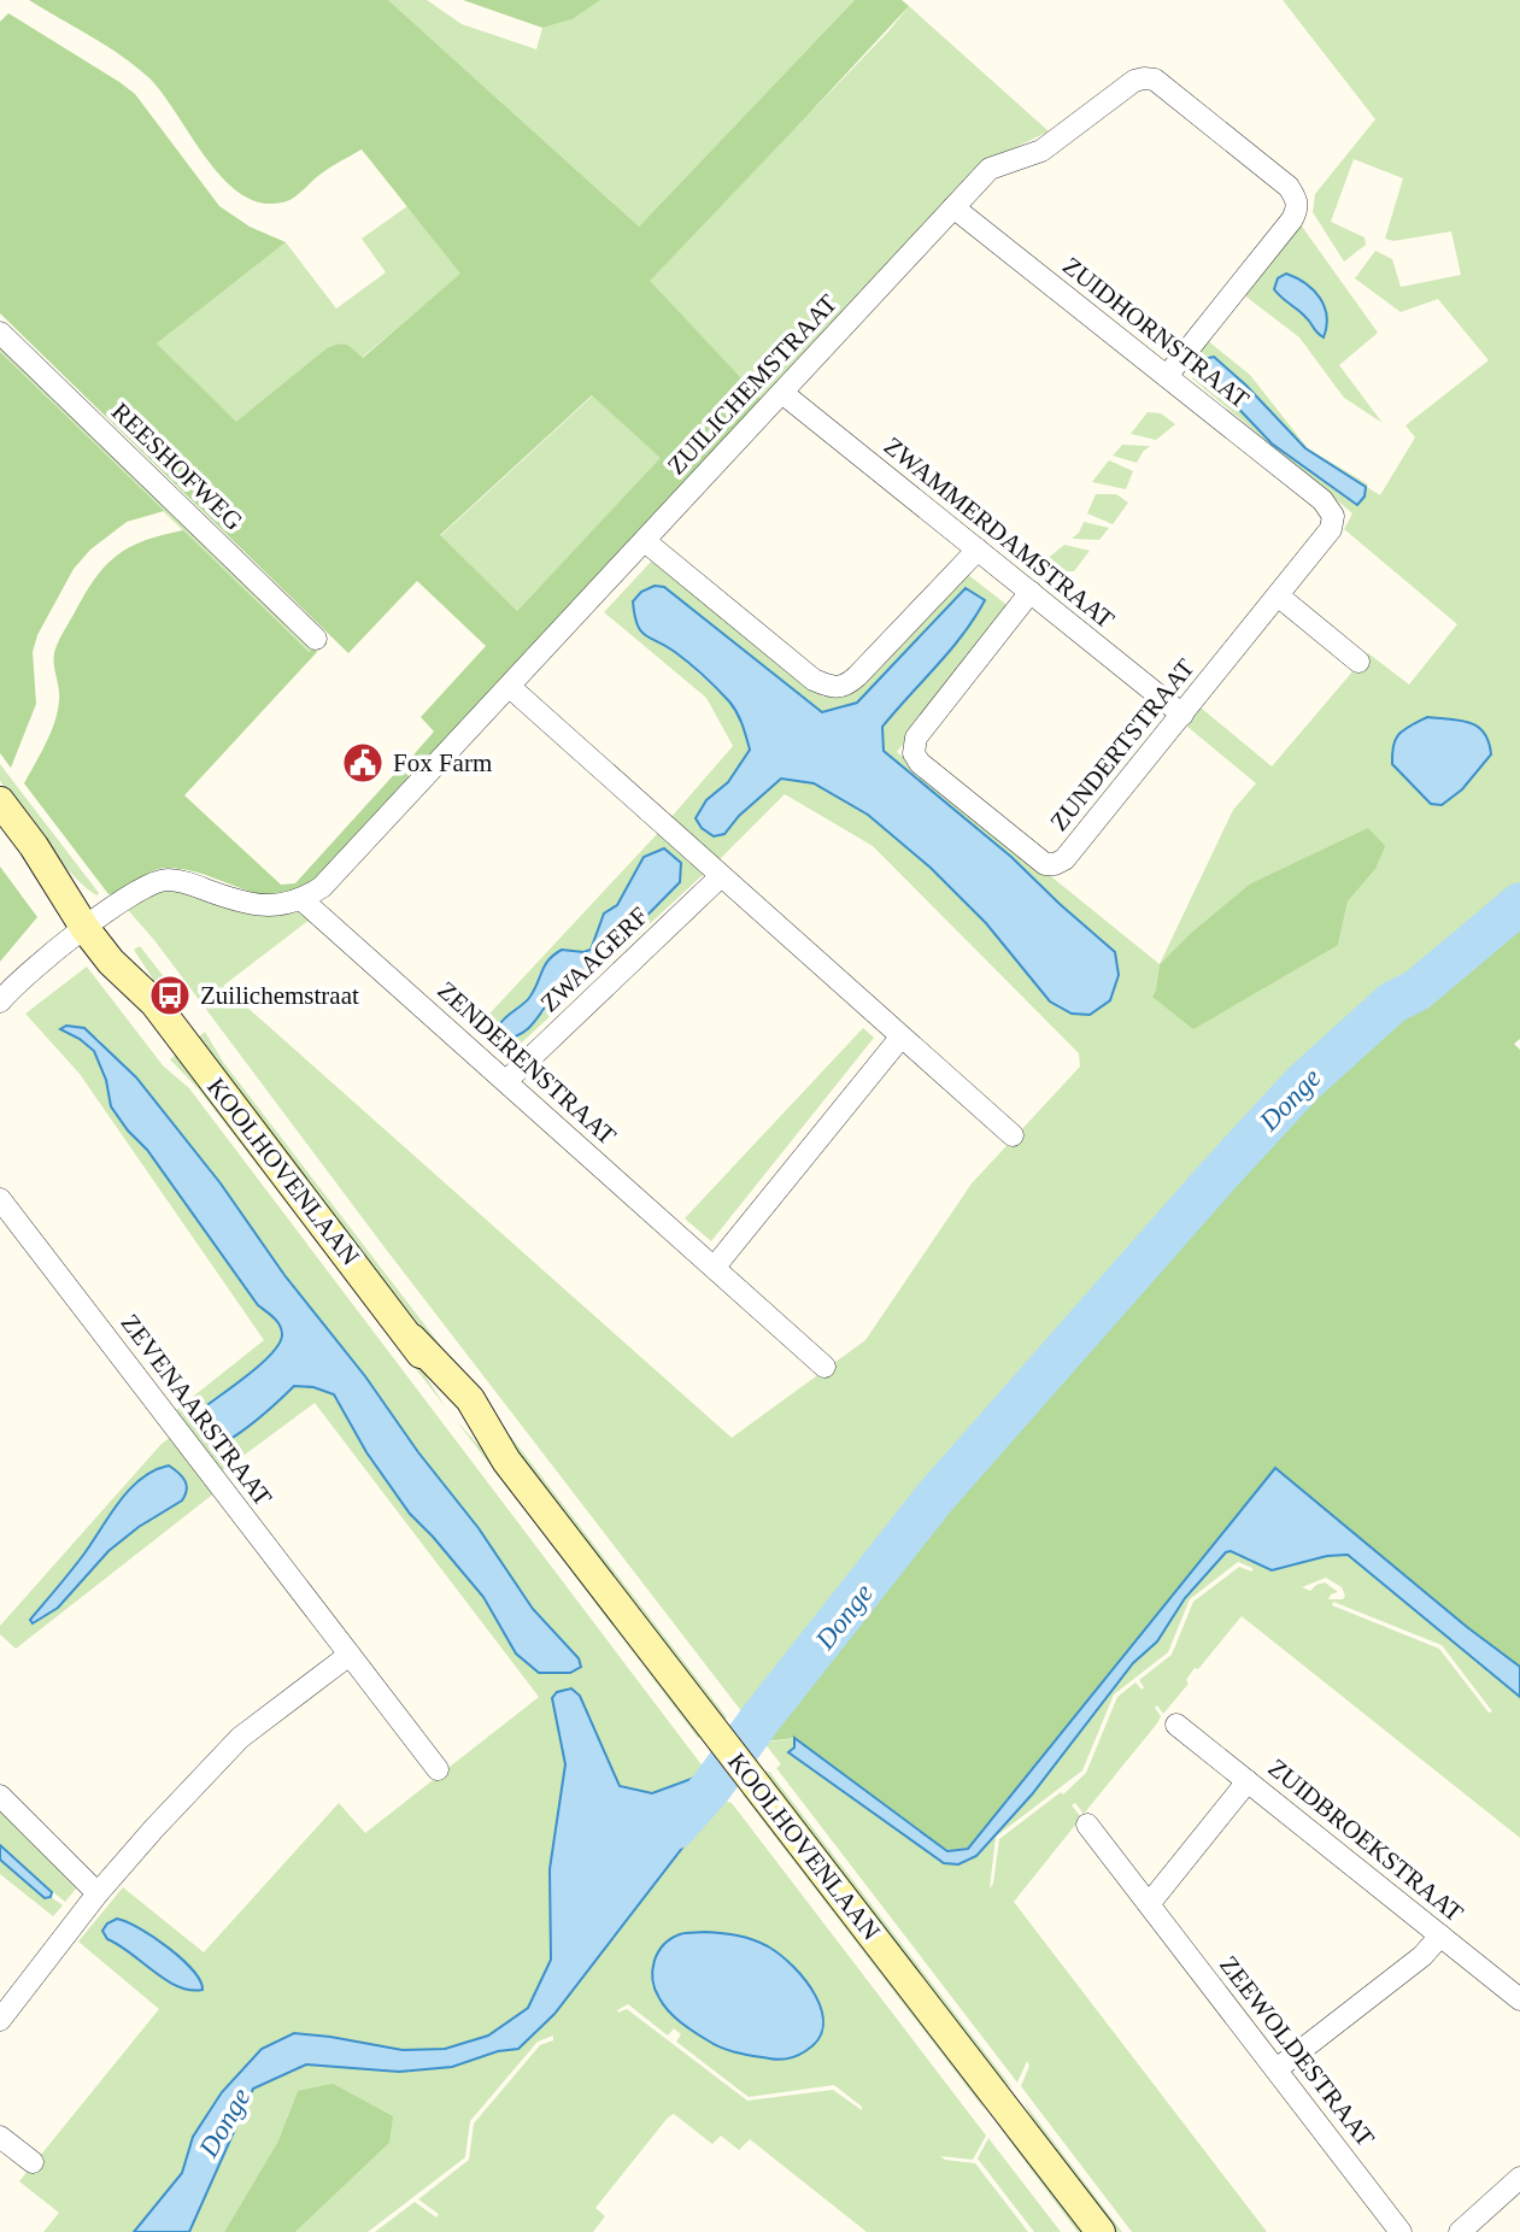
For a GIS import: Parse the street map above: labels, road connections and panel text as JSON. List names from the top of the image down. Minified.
{"streets":{"street":["ZUIDHORNSTRAAT","ZUILICHEMSTRAAT","REESHOFWEG","ZWAMMERDAMSTRAAT","ZUNDERTSTRAAT","ZWAAGERF","ZENDERENSTRAAT","KOOLHOVENLAAN","ZEVENAARSTRAAT","ZUIDBROEKSTRAAT","ZEEWOLDESTRAAT"]},"crossings":[["ZUIDHORNSTRAAT","ZUILICHEMSTRAAT"],["ZUIDHORNSTRAAT","ZUNDERTSTRAAT"],["ZUILICHEMSTRAAT","ZWAMMERDAMSTRAAT"],["ZUILICHEMSTRAAT","ZENDERENSTRAAT"],["ZWAMMERDAMSTRAAT","ZUNDERTSTRAAT"],["ZWAAGERF","ZENDERENSTRAAT"]],"water":["Donge"],"places":{"public building":["Fox Farm"],"bus stop":["Zuilichemstraat"]}}
